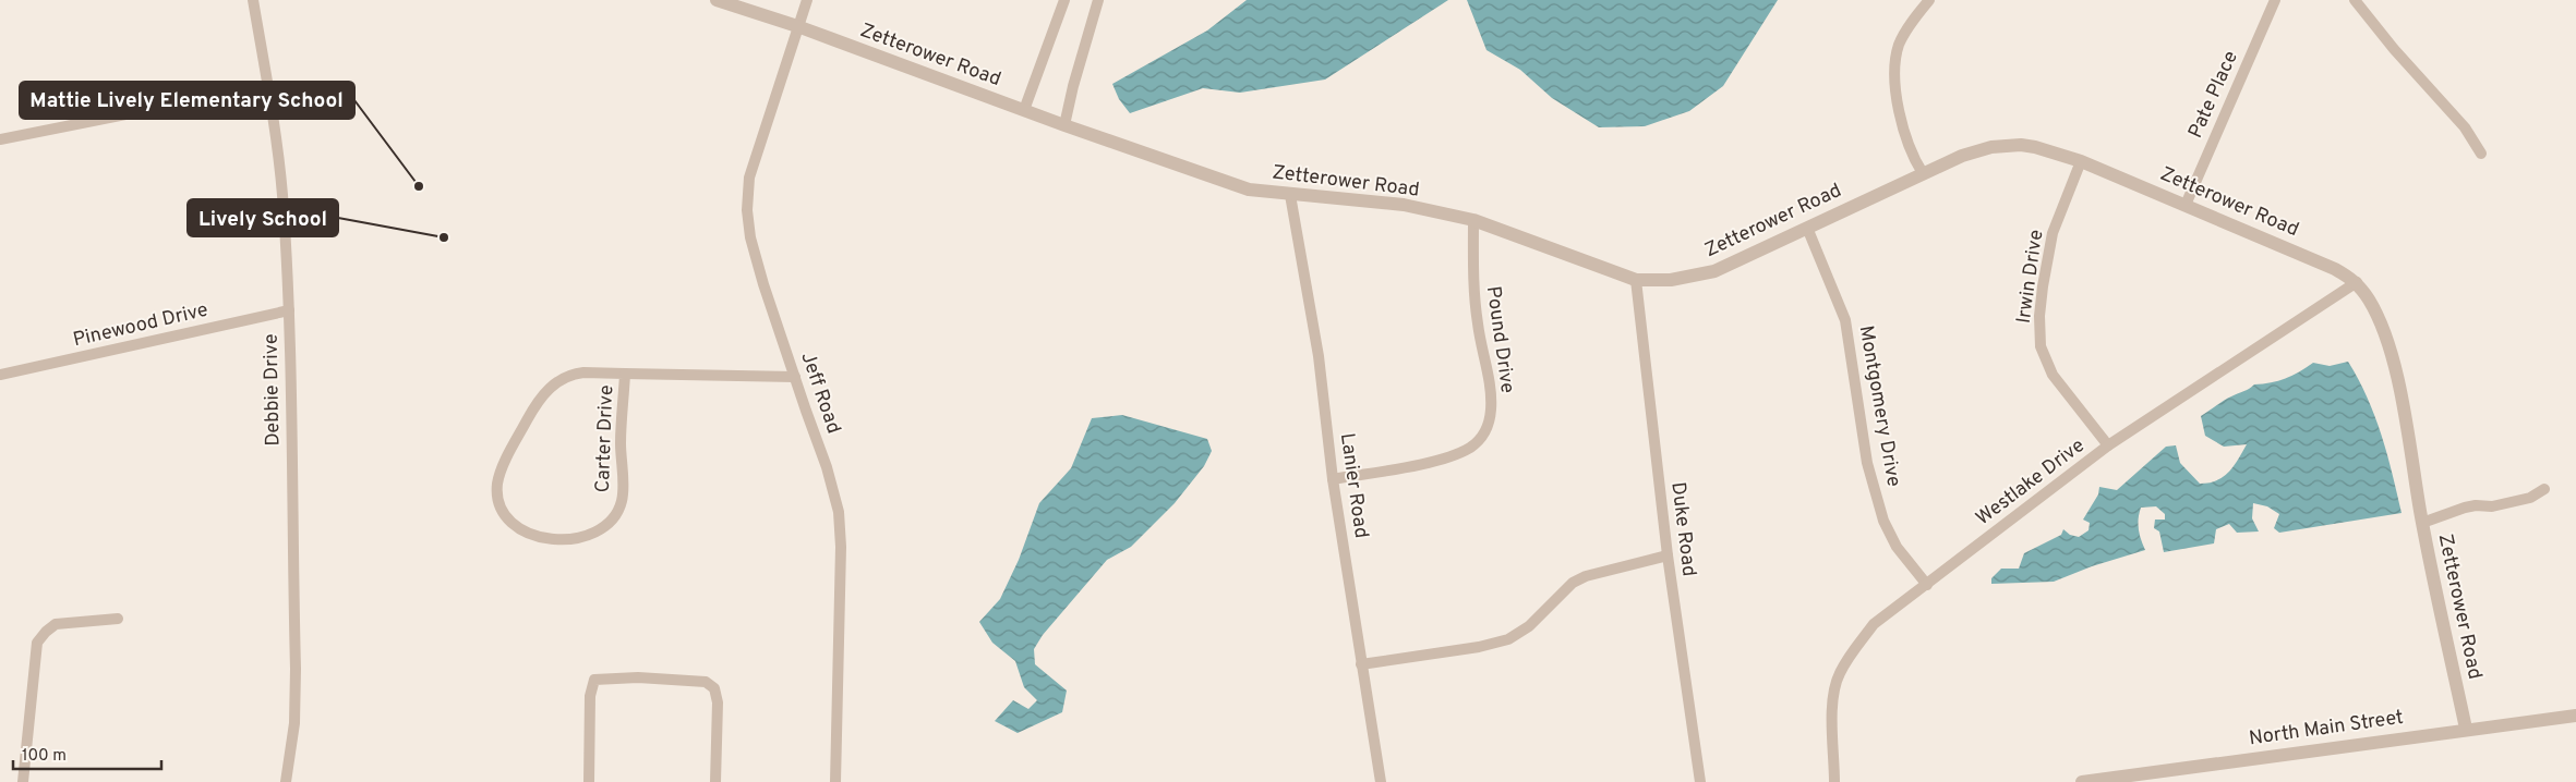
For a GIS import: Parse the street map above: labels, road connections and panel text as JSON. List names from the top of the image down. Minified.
{"streets":{"street":["Zetterower Road","Pate Place","Irwin Drive","Pinewood Drive","Pound Drive","Debbie Drive","Jeff Road","Montgomery Drive","Carter Drive","Westlake Drive","Lanier Road","Duke Road","North Main Street"]},"crossings":[["Zetterower Road","Pate Place"],["Zetterower Road","Irwin Drive"],["Zetterower Road","Pound Drive"],["Zetterower Road","Jeff Road"],["Zetterower Road","Montgomery Drive"],["Zetterower Road","Westlake Drive"],["Zetterower Road","Lanier Road"],["Zetterower Road","Duke Road"],["Zetterower Road","North Main Street"],["Irwin Drive","Westlake Drive"],["Pinewood Drive","Debbie Drive"],["Pound Drive","Lanier Road"],["Jeff Road","Carter Drive"],["Montgomery Drive","Westlake Drive"]],"places":["Mattie Lively Elementary School","Lively School"],"scale_bar":"100 m"}
